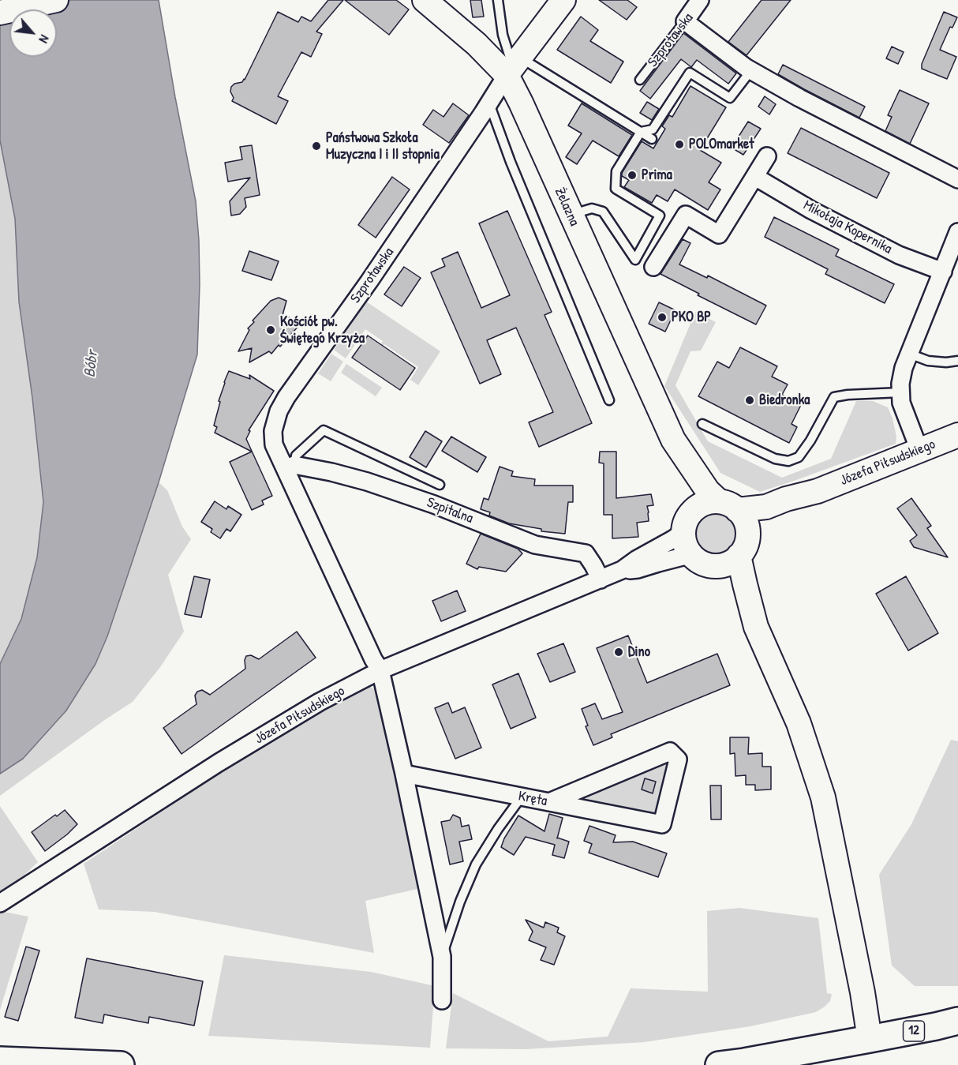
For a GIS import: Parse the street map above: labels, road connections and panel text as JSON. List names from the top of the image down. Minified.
{"streets":{"main road":["12"],"street":["Szprotawska","Żelazna","Mikołaja Kopernika","Józefa Piłsudskiego","Szpitalna","Kręta"]},"crossings":[["Szprotawska","Żelazna"],["Szprotawska","Józefa Piłsudskiego"],["Szprotawska","Szpitalna"],["Józefa Piłsudskiego","Szpitalna"]],"water":["Bóbr"],"places":["POLOmarket","Państwowa Szkoła Muzyczna I i II stopnia","Prima","PKO BP","Kościół pw. Świętego Krzyża","Biedronka","Dino"],"north":"bottom right"}
